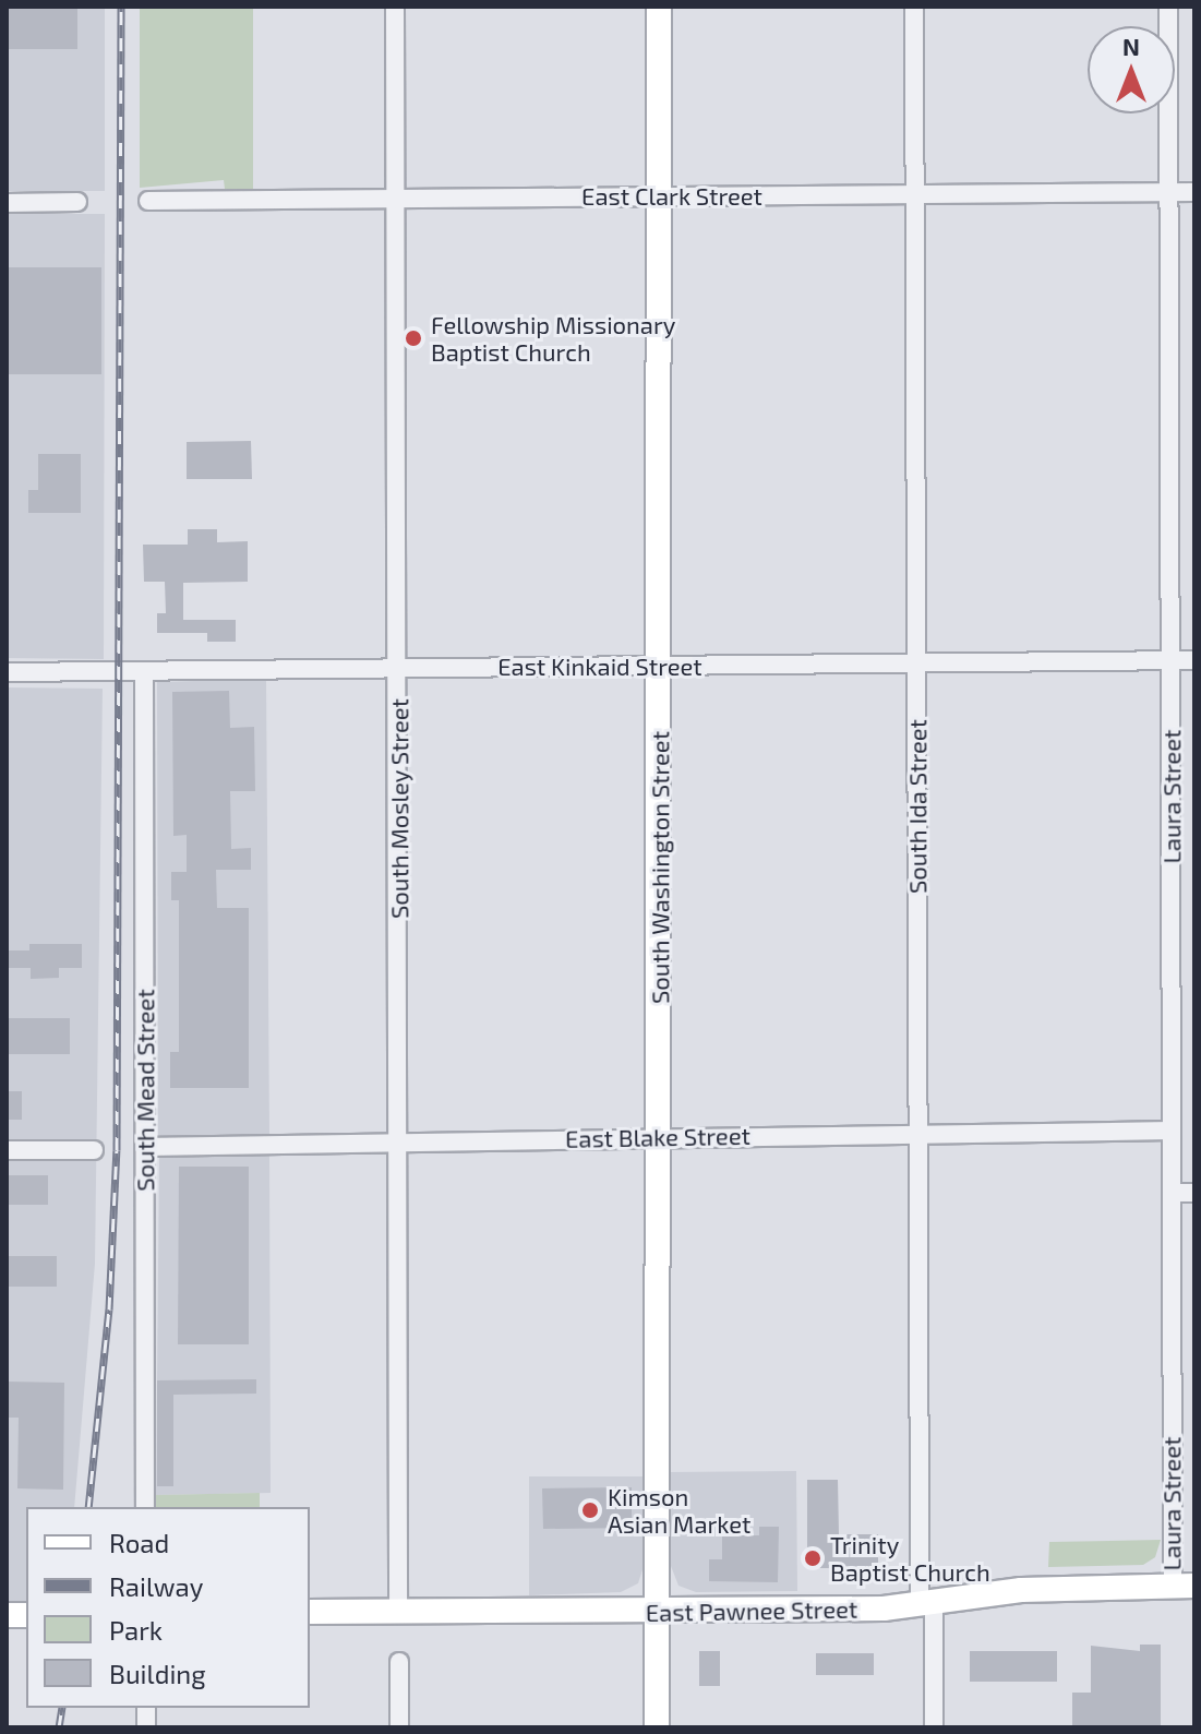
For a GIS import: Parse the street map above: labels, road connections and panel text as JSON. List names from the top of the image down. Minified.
{"streets":{"street":["East Clark Street","East Kinkaid Street","Laura Street","South Ida Street","South Mosley Street","South Washington Street","South Mead Street","East Blake Street","East Pawnee Street"]},"crossings":[["East Clark Street","Laura Street"],["East Clark Street","South Ida Street"],["East Clark Street","South Mosley Street"],["East Clark Street","South Washington Street"],["East Kinkaid Street","Laura Street"],["East Kinkaid Street","South Ida Street"],["East Kinkaid Street","South Mosley Street"],["East Kinkaid Street","South Washington Street"],["East Kinkaid Street","South Mead Street"],["Laura Street","East Blake Street"],["Laura Street","East Pawnee Street"],["South Ida Street","East Blake Street"],["South Ida Street","East Pawnee Street"],["South Mosley Street","East Blake Street"],["South Mosley Street","East Pawnee Street"],["South Washington Street","East Blake Street"],["South Washington Street","East Pawnee Street"],["South Mead Street","East Blake Street"]],"places":["Fellowship Missionary Baptist Church","Kimson Asian Market","Trinity Baptist Church"],"legend":["Road","Railway","Park","Building"],"north":"top"}
